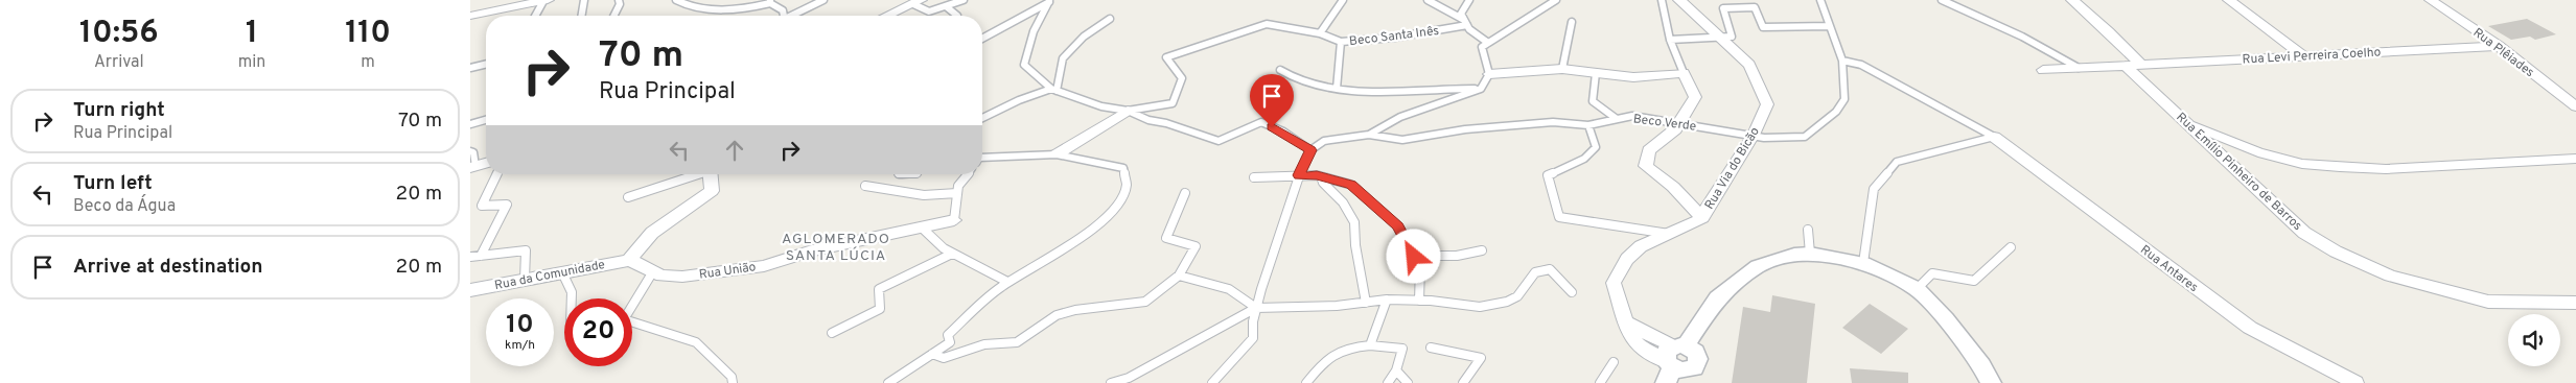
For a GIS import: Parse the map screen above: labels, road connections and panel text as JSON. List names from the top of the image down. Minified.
{"streets":{"street":["Beco Santa Inês","Rua Plêiades","Rua Levi Perreira Coelho","Rua Via do Bicão","Rua Emílio Pinheiro de Barros","Rua Antares","Rua União","Rua da Comunidade"],"lane":["Beco Verde"]},"crossings":[["Rua Plêiades","Rua Levi Perreira Coelho"],["Rua Levi Perreira Coelho","Rua Emílio Pinheiro de Barros"],["Beco Verde","Rua Via do Bicão"],["Rua União","Rua da Comunidade"]],"districts":["AGLOMERADO SANTA LÚCIA"],"page":{"eta":["10:56","Arrival","1","min","110","m"],"turn":["70 m","Rua Principal"],"list":[{"name":"Turn right","note":"Rua Principal","value":"70 m"},{"name":"Turn left","note":"Beco da Água","value":"20 m"},{"name":"Arrive at destination","value":"20 m"}],"speed":"10 km/h","limit":"20"}}
